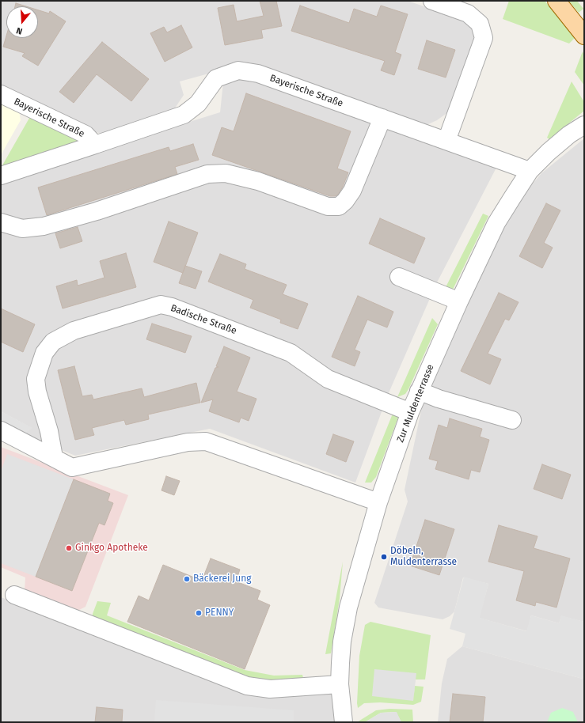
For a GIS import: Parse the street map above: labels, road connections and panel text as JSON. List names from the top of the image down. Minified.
{"streets":{"street":["Bayerische Straße","Badische Straße","Zur Muldenterrasse"]},"crossings":[["Bayerische Straße","Zur Muldenterrasse"],["Badische Straße","Zur Muldenterrasse"]],"places":["Ginkgo Apotheke","Döbeln, Muldenterrasse","Bäckerei Jung","PENNY"],"north":"bottom"}
